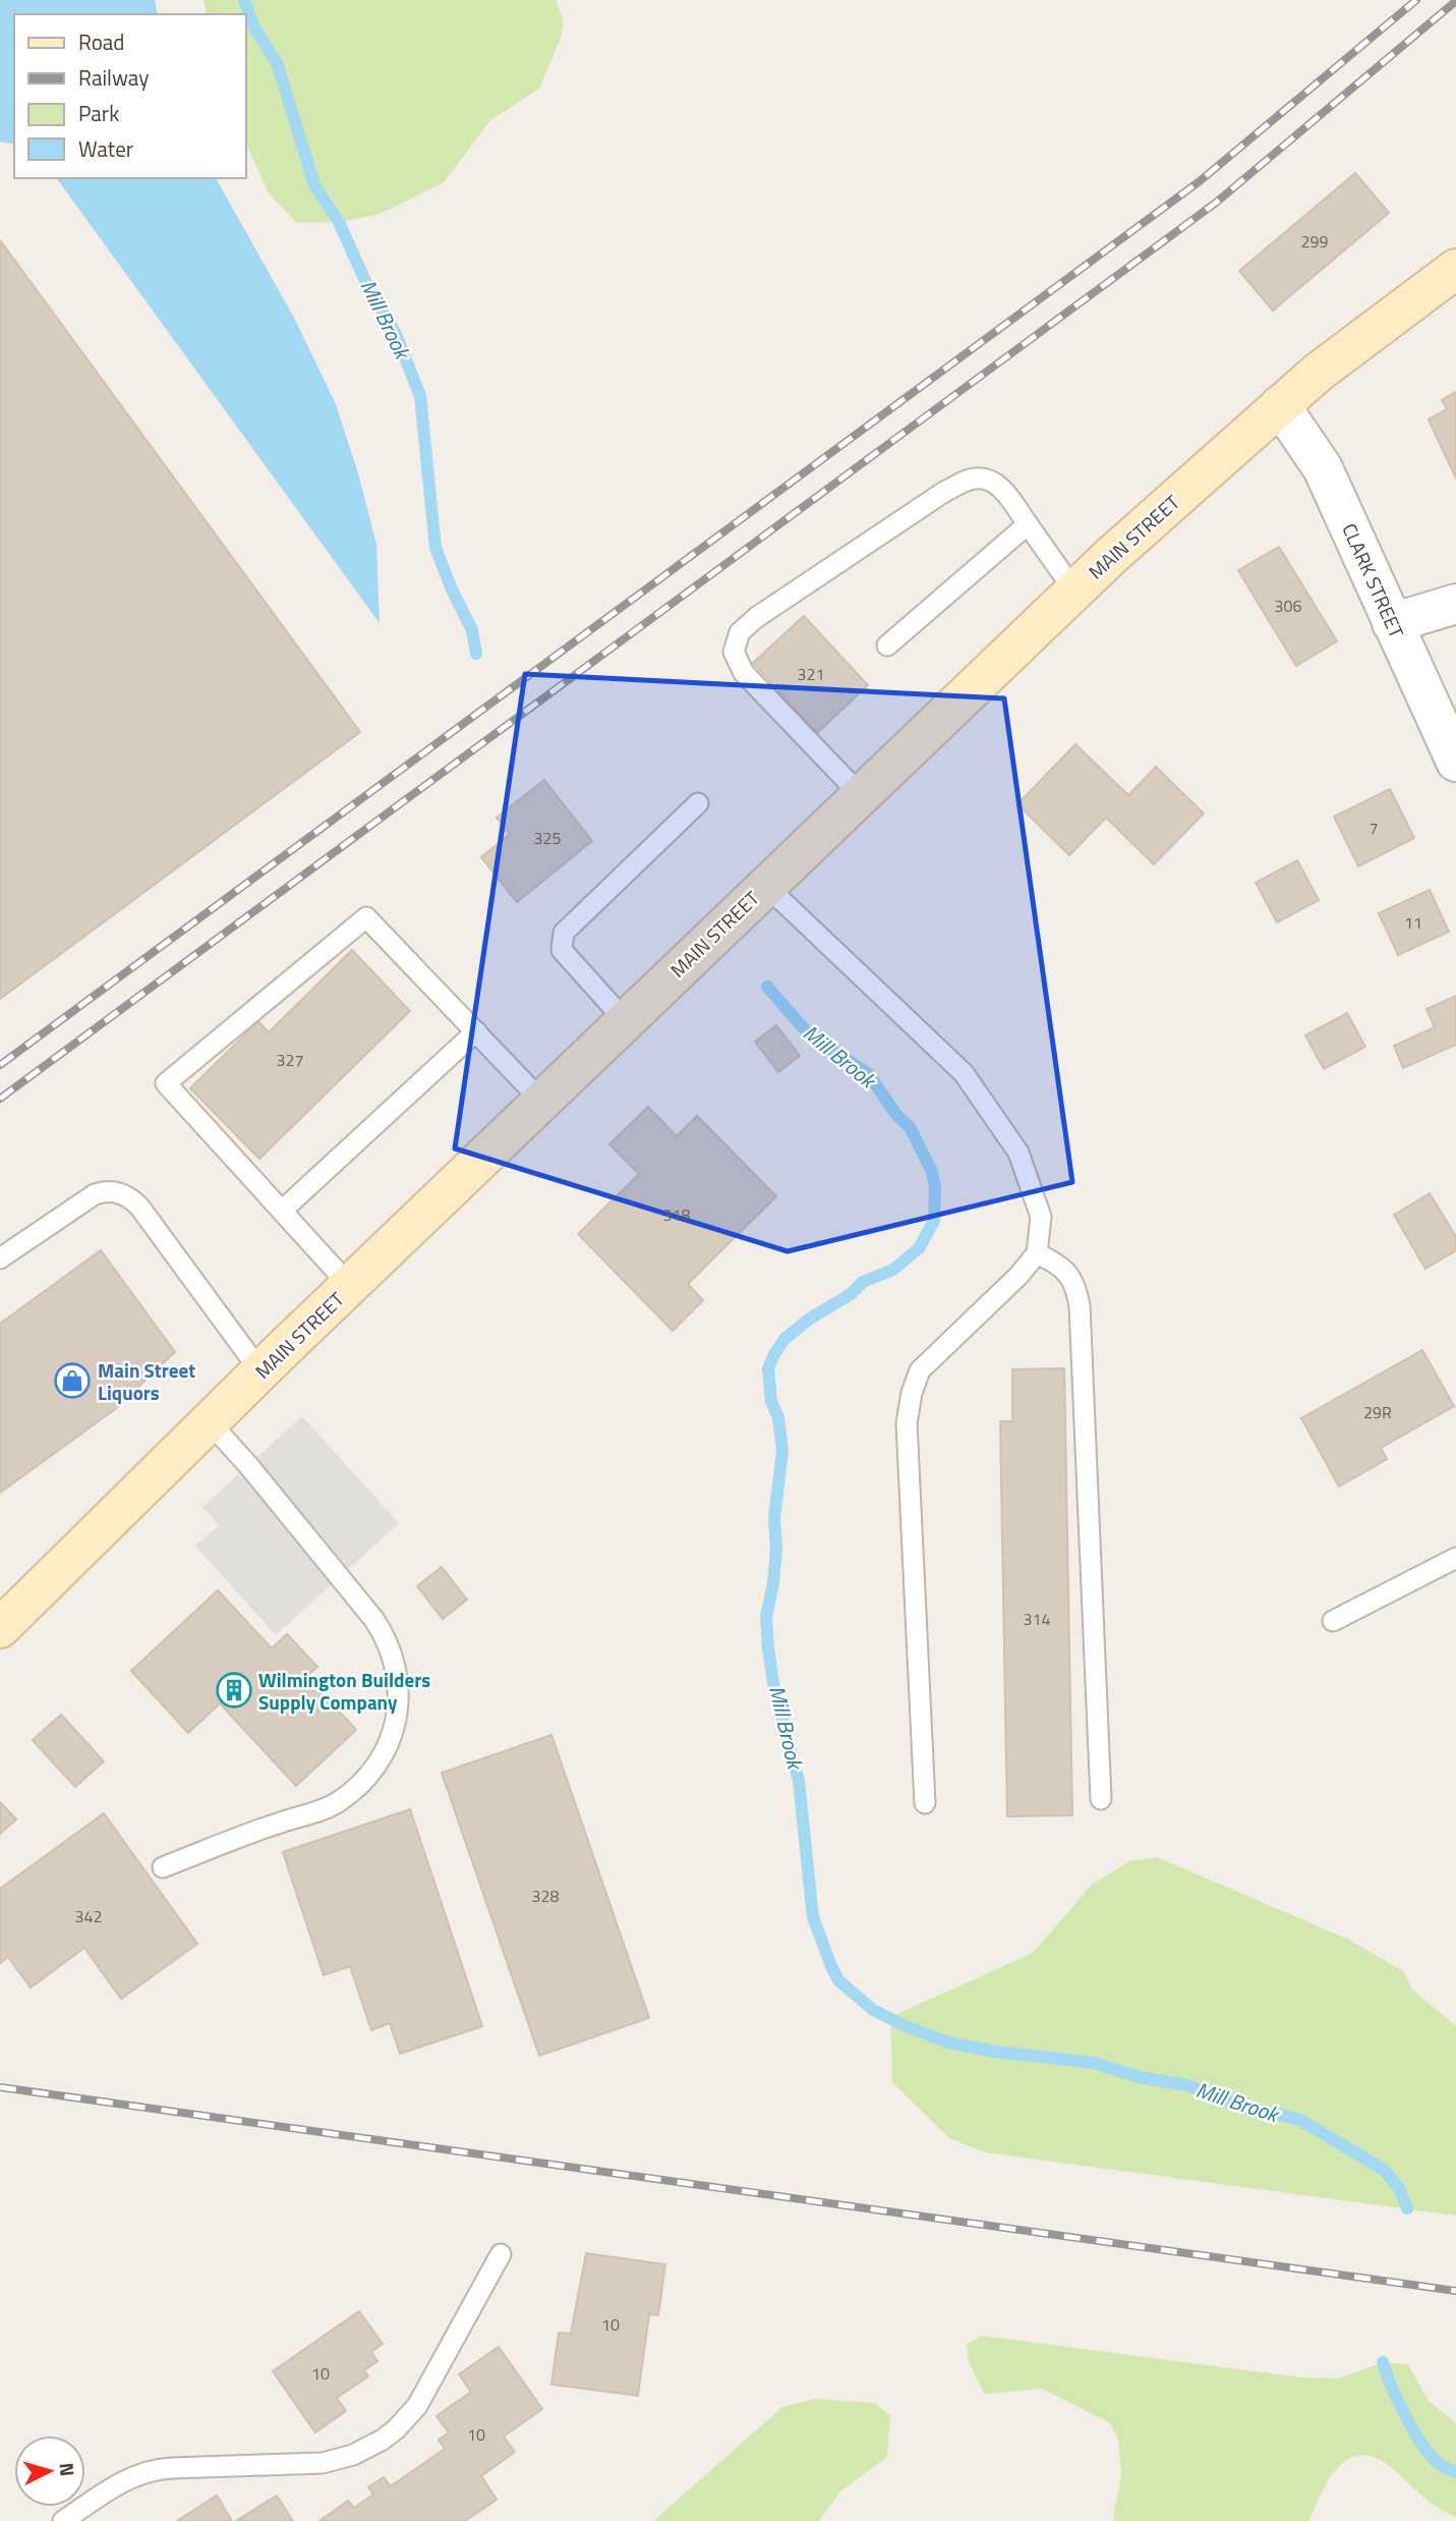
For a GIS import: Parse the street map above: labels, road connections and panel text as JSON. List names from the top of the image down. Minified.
{"streets":{"main road":["MAIN STREET"],"street":["CLARK STREET"]},"crossings":[["MAIN STREET","CLARK STREET"]],"water":["Mill Brook"],"places":{"shop":["Main Street Liquors"],"building":["Wilmington Builders Supply Company"]},"house_numbers":["299","306","321","7","325","11","327","318","29R","314","328","342","10","10","10"],"legend":["Road","Railway","Park","Water"],"north":"right"}
